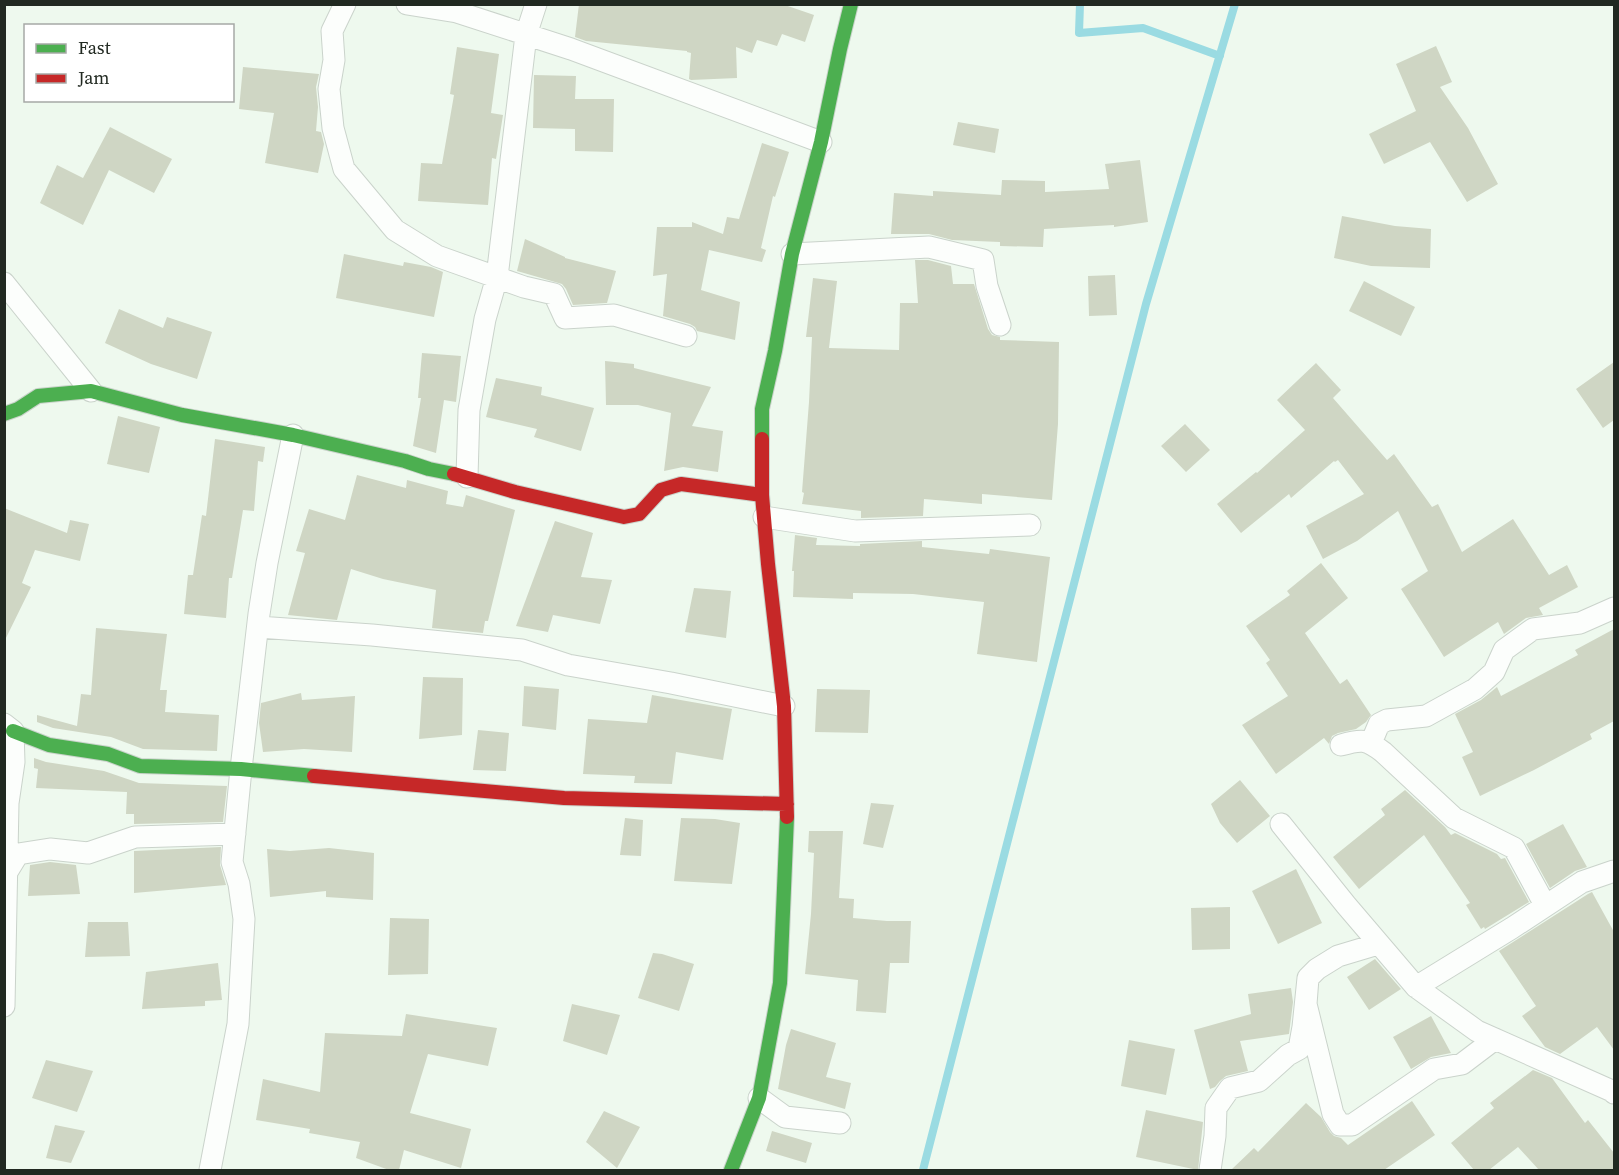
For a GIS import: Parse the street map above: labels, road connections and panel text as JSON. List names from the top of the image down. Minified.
{"legend":["Fast","Jam"]}
